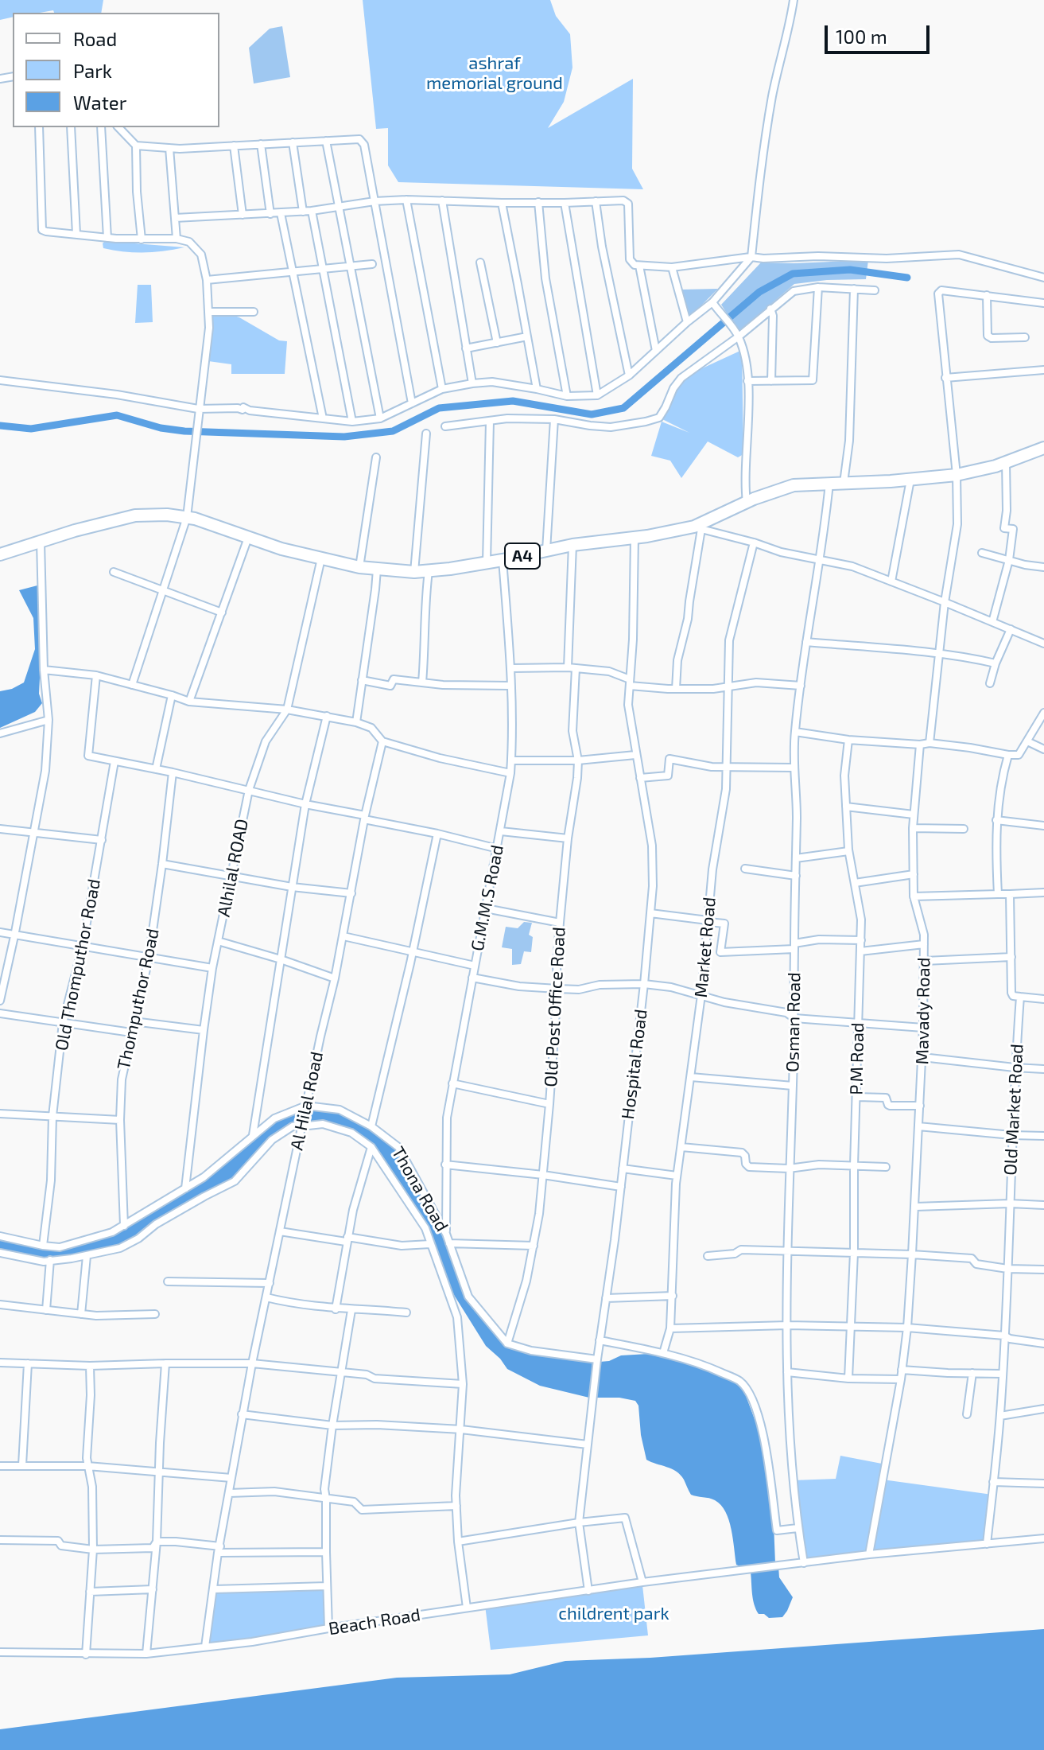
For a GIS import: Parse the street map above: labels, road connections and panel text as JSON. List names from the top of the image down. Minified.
{"streets":{"highway":["A4"],"street":["Alhilal ROAD","G.M.M.S Road","Market Road","Old Thomputhor Road","Thomputhor Road","Old Post Office Road","Mavady Road","Osman Road","P.M Road","Hospital Road","Al Hilal Road","Old Market Road","Thona Road","Beach Road"]},"crossings":[["A4","Alhilal ROAD"],["A4","G.M.M.S Road"],["A4","Old Post Office Road"],["A4","Osman Road"],["A4","Hospital Road"],["Alhilal ROAD","Thona Road"],["G.M.M.S Road","Thona Road"],["Old Thomputhor Road","Thona Road"],["Thomputhor Road","Thona Road"],["Old Post Office Road","Thona Road"],["Osman Road","Beach Road"],["Hospital Road","Beach Road"],["Al Hilal Road","Thona Road"],["Al Hilal Road","Beach Road"]],"parks":["ashraf memorial ground","childrent park"],"legend":["Road","Park","Water"],"scale_bar":"100 m"}
